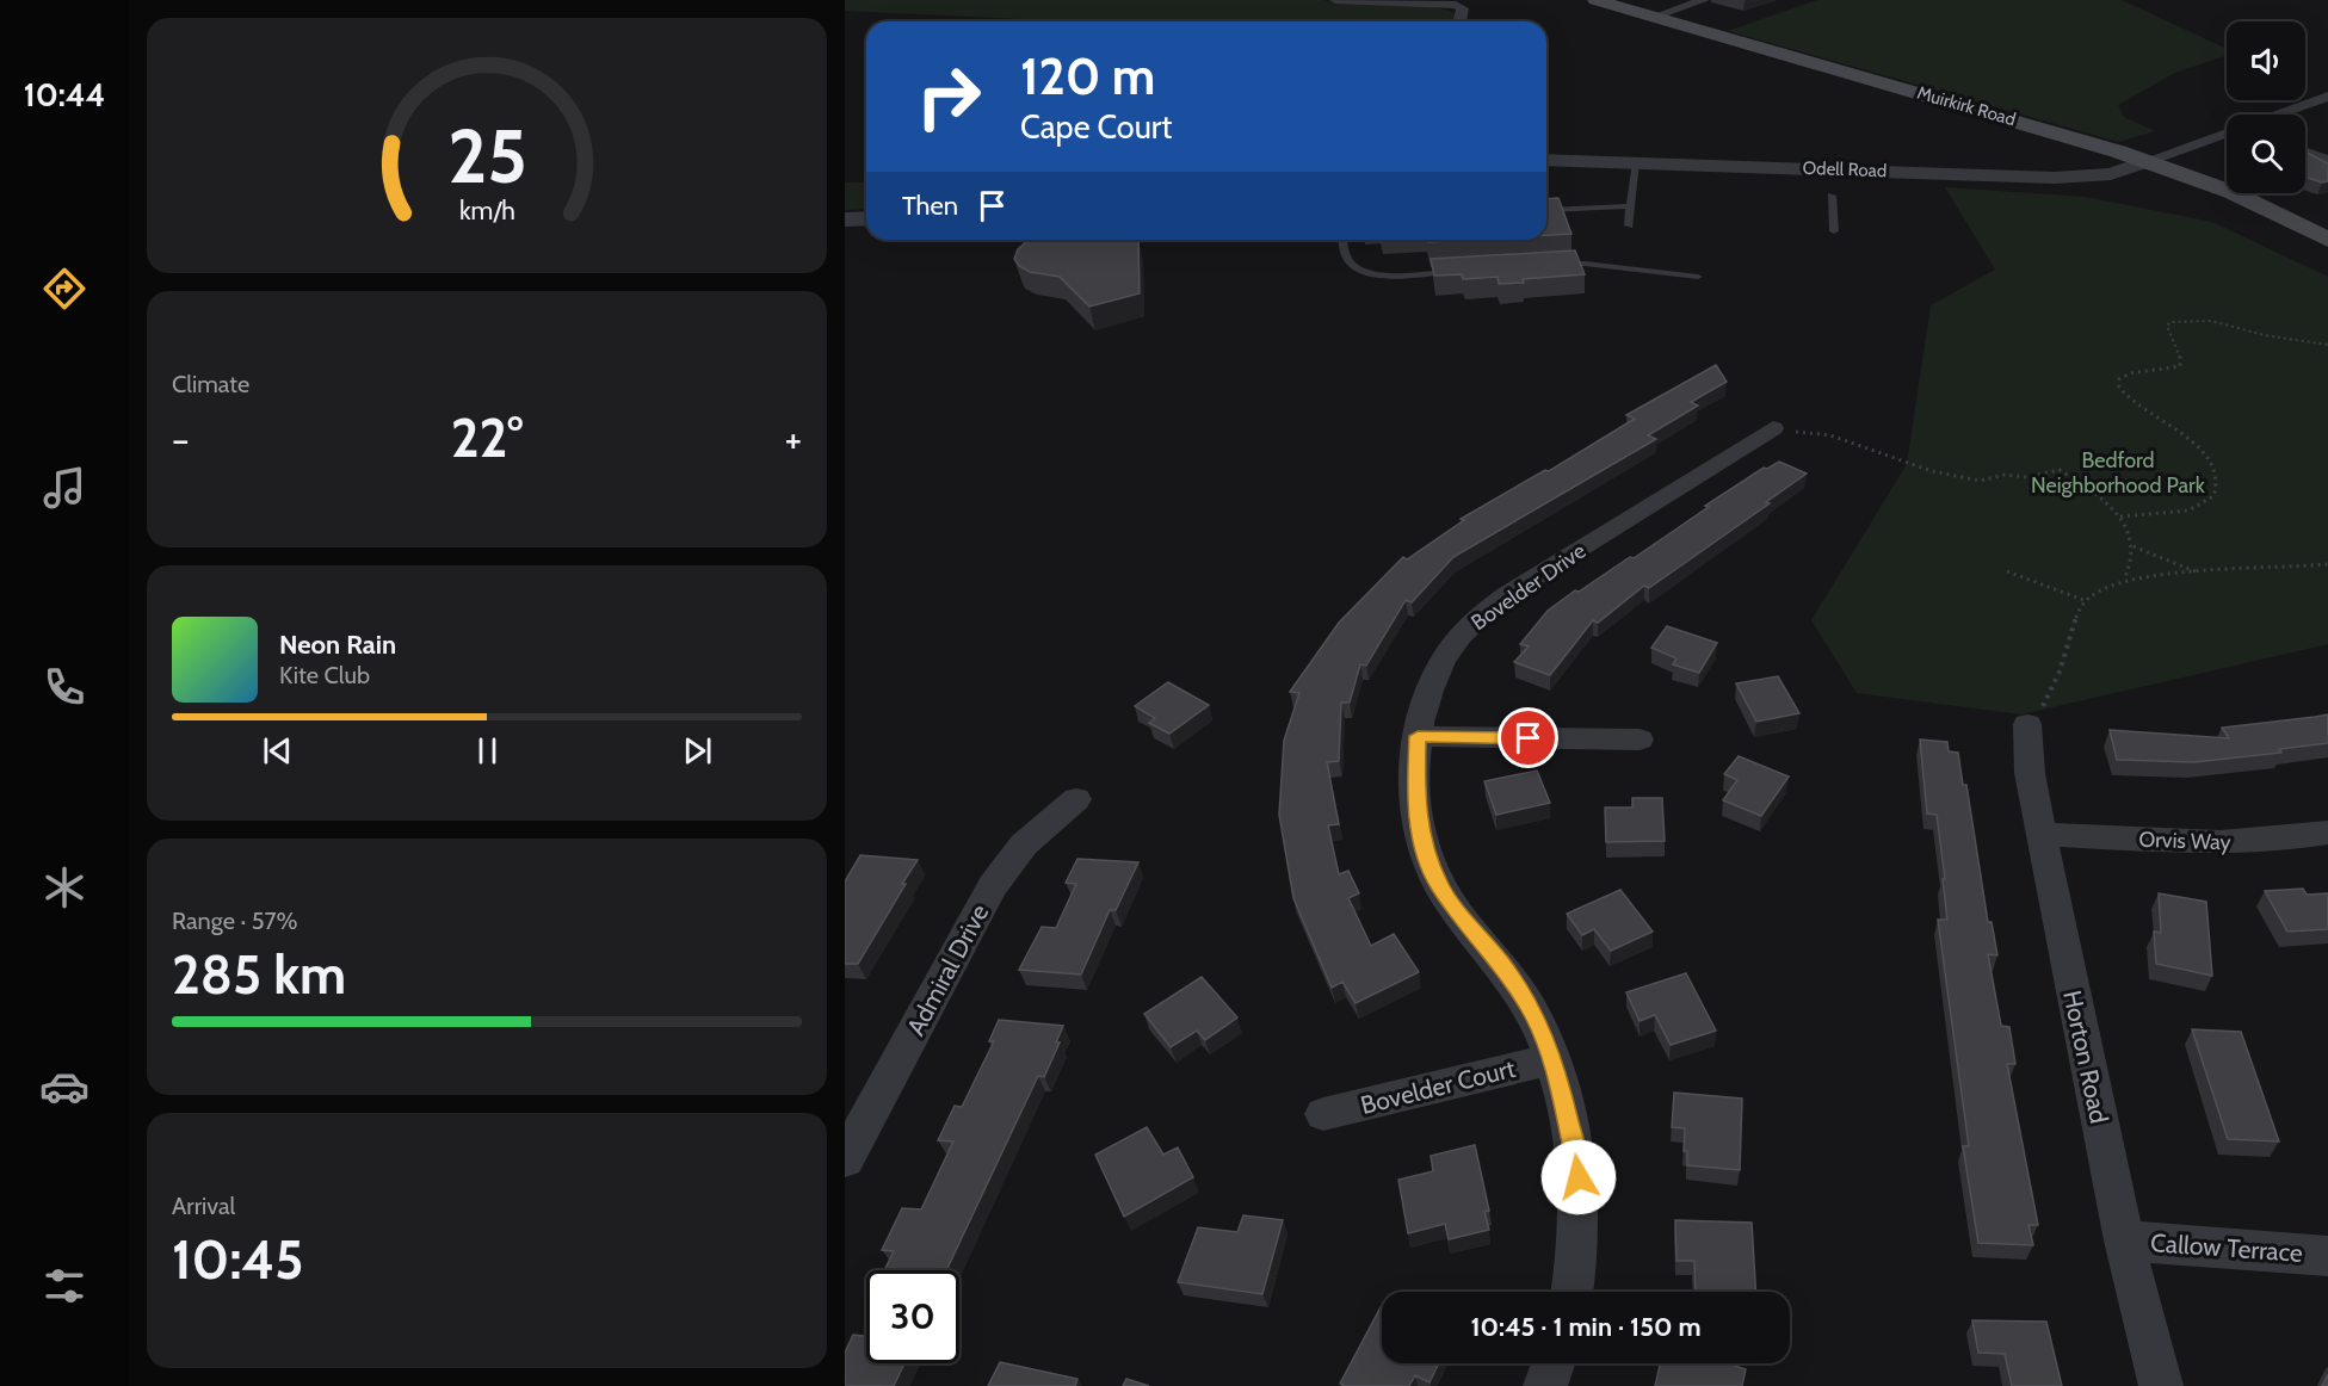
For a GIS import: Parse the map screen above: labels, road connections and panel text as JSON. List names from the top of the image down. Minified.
{"streets":{"main road":["Muirkirk Road"],"street":["Odell Road","Bovelder Drive","Orvis Way","Admiral Drive","Horton Road","Bovelder Court","Callow Terrace"]},"crossings":[["Muirkirk Road","Odell Road"],["Bovelder Drive","Bovelder Court"],["Orvis Way","Horton Road"],["Horton Road","Callow Terrace"]],"parks":["Bedford Neighborhood Park"],"page":{"tabs":"10:44","turn":["120 m","Cape Court"],"then":"Then","tile":["Climate",["Range · 57%","285 km"],["Arrival","10:45"]],"heat":["−","22°","+"],"song":["Neon Rain","Kite Club"],"limit":"30","trip":"10:45 · 1 min · 150 m","gauge":["25","km/h"]}}
